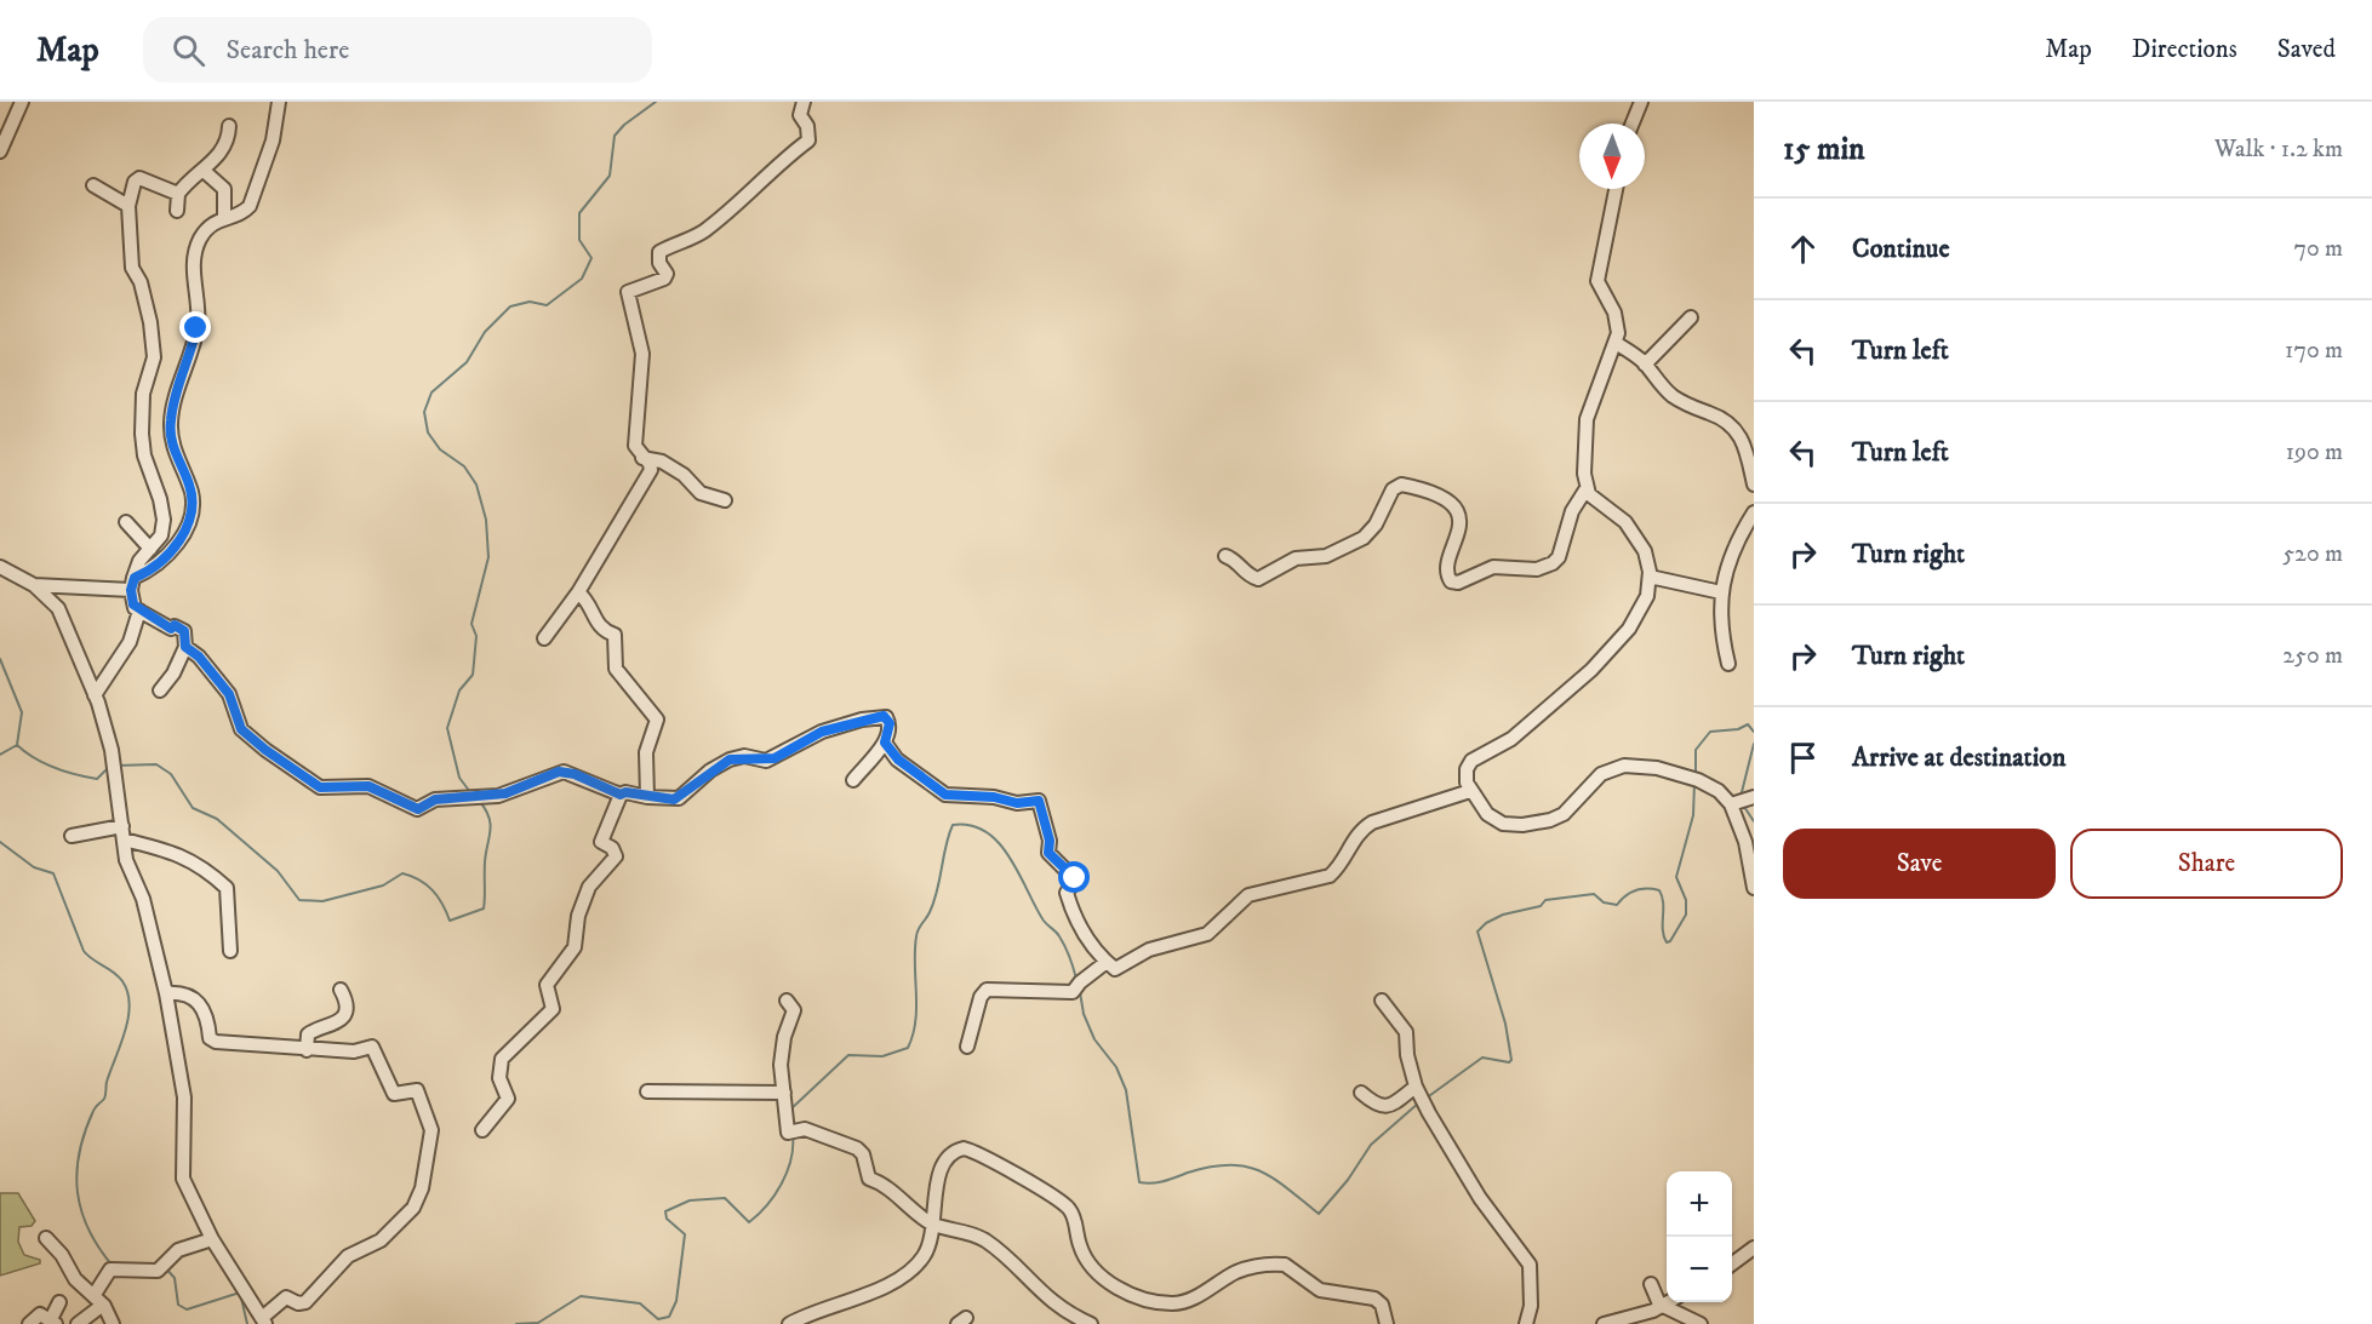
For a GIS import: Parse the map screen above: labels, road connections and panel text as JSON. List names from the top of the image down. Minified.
{"north":"bottom","page":{"header":"Map","search":"Search here","nav":["Map","Directions","Saved"],"heading":["15 min","Walk · 1.2 km"],"list":[["Continue","70 m"],["Turn left","170 m"],["Turn left","190 m"],["Turn right","520 m"],["Turn right","250 m"],"Arrive at destination"],"buttons":["Save","Share"],"map_buttons":["+","−"]}}
